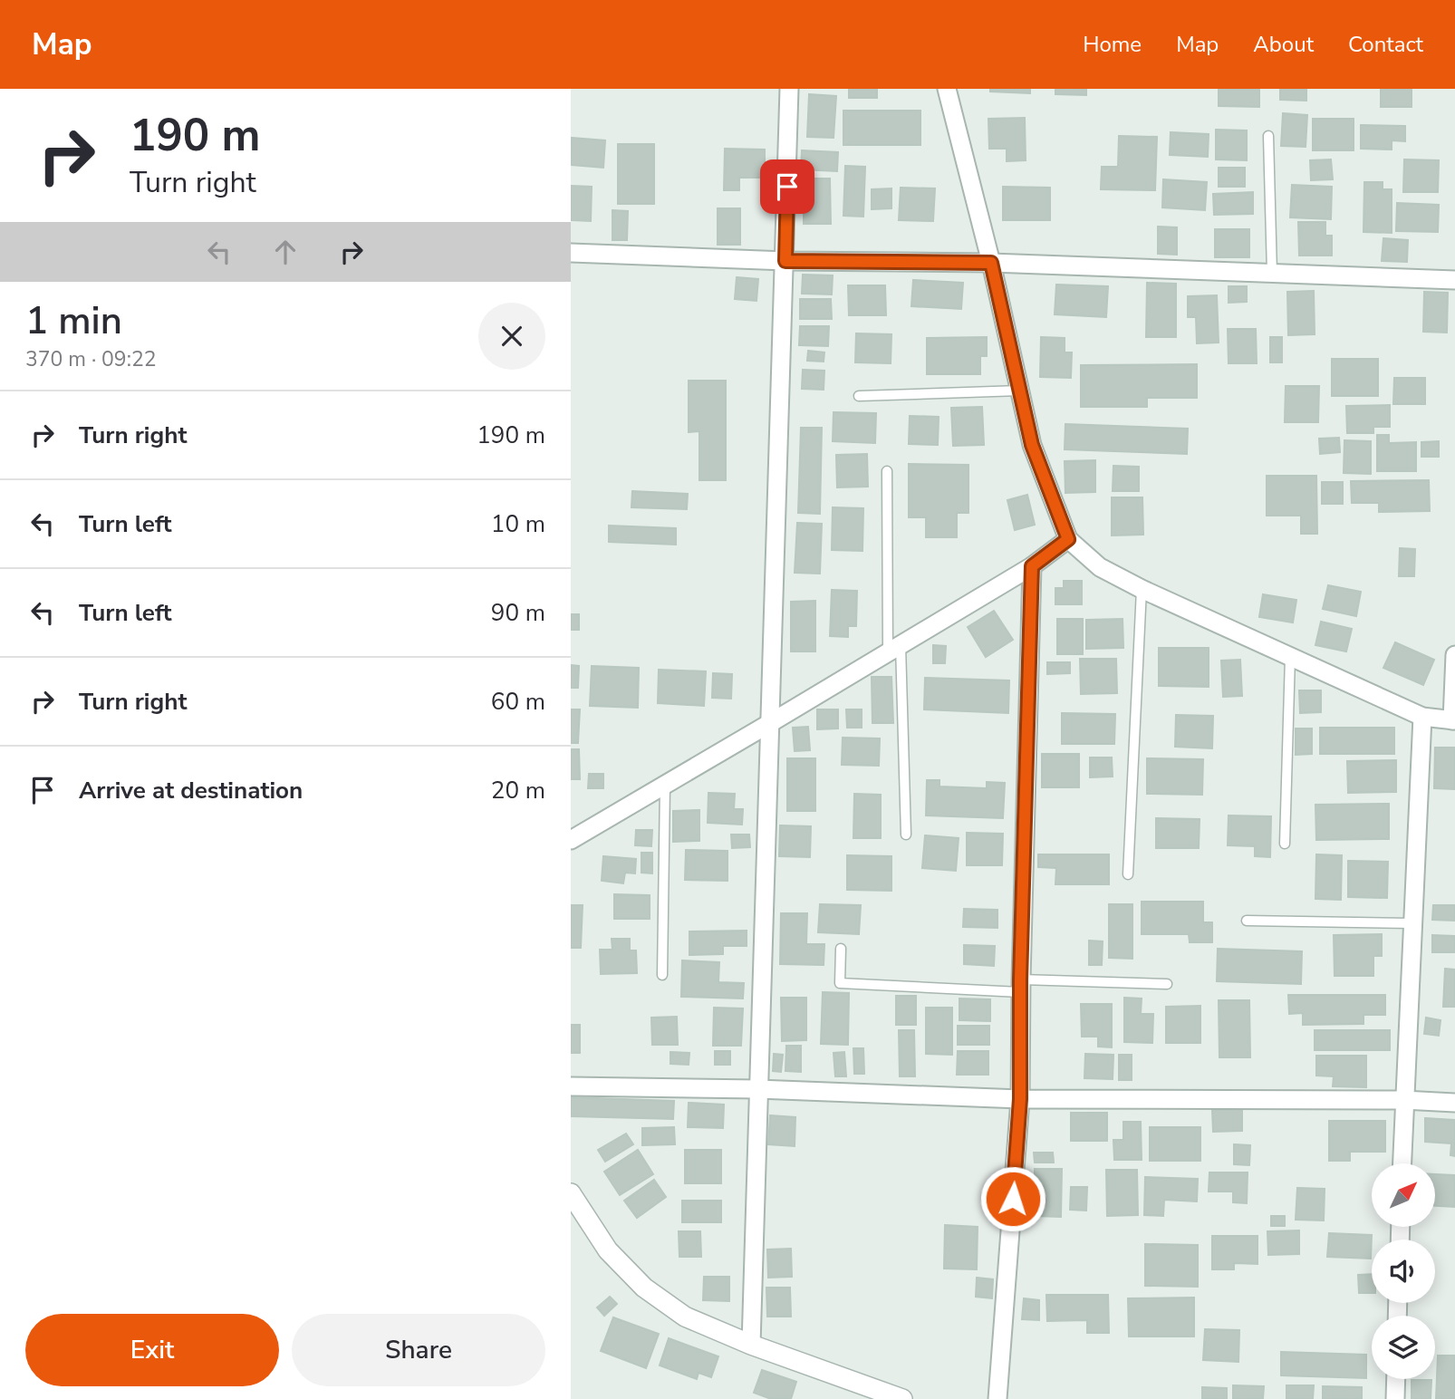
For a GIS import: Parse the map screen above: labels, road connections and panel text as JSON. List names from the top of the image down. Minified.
{"north":"top right","page":{"header":"Map","nav":["Home","Map","About","Contact"],"turn":["190 m","Turn right"],"heading":["1 min","370 m · 09:22"],"list":[{"name":"Turn right","value":"190 m"},{"name":"Turn left","value":"10 m"},{"name":"Turn left","value":"90 m"},{"name":"Turn right","value":"60 m"},{"name":"Arrive at destination","value":"20 m"}],"buttons":["Exit","Share"]}}
